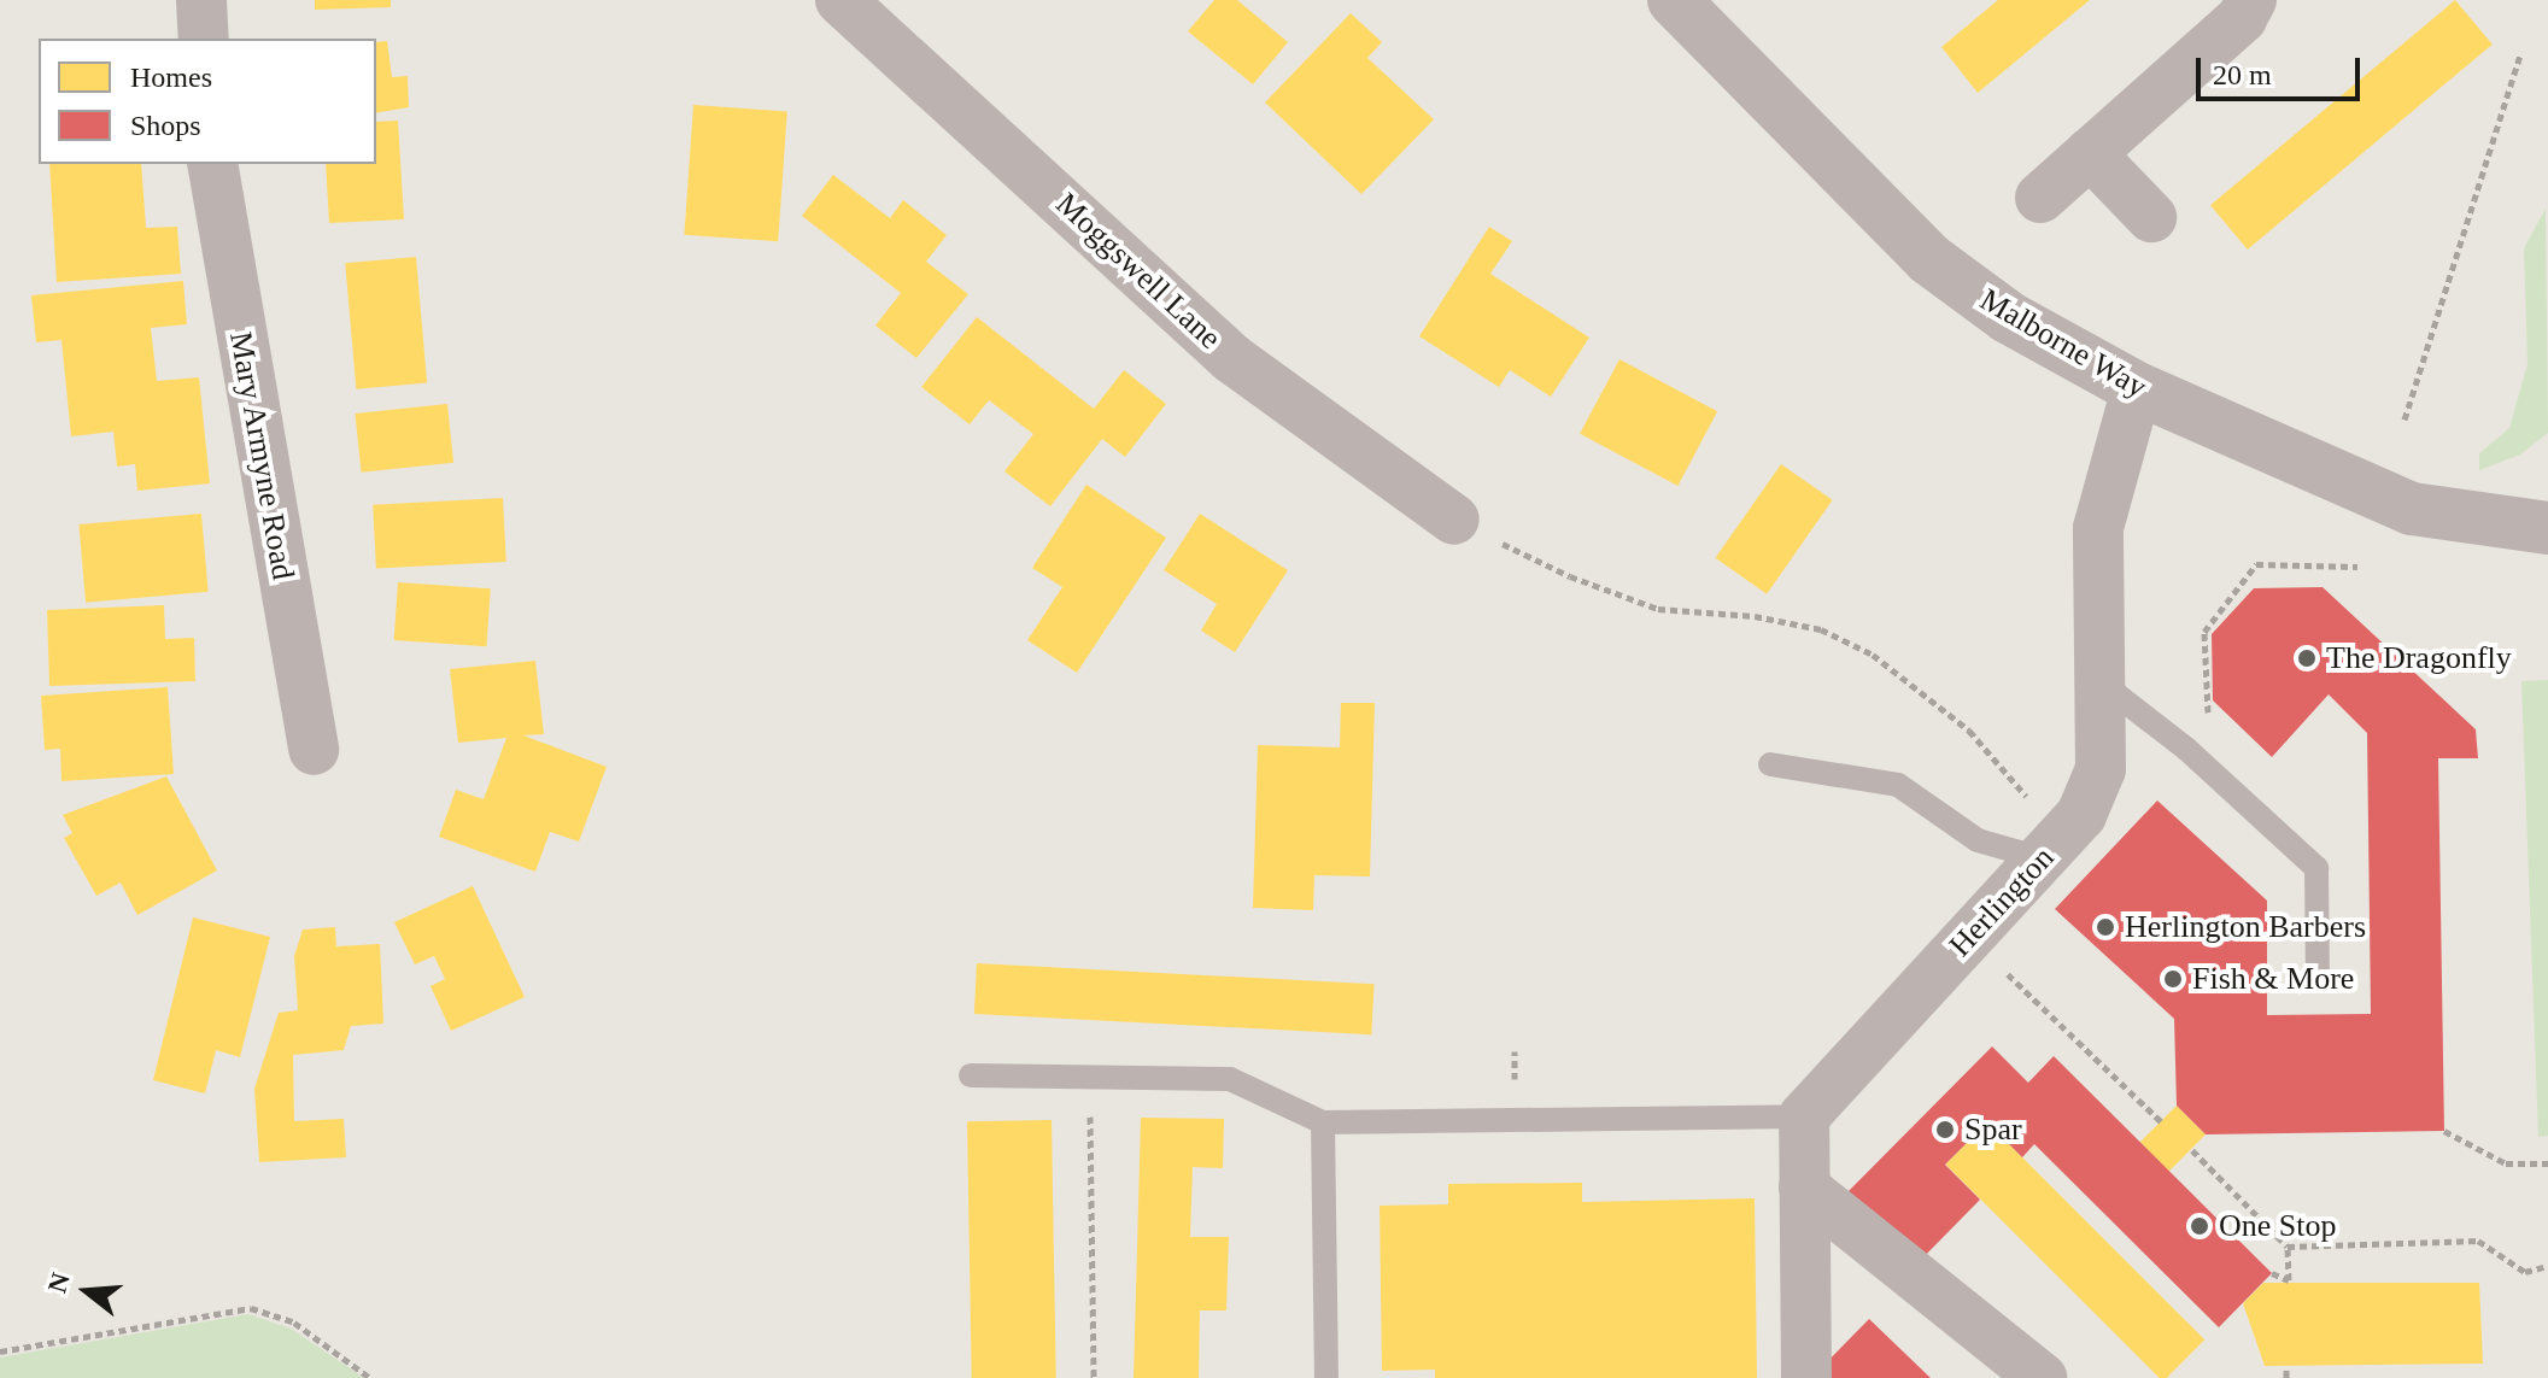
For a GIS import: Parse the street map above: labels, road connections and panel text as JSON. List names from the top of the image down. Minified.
{"streets":{"street":["Moggswell Lane","Malborne Way","Mary Armyne Road","Herlington"]},"crossings":[["Malborne Way","Herlington"]],"places":["The Dragonfly","Herlington Barbers","Fish & More","Spar","One Stop"],"legend":["Homes","Shops"],"scale_bar":"20 m","north":"left"}
